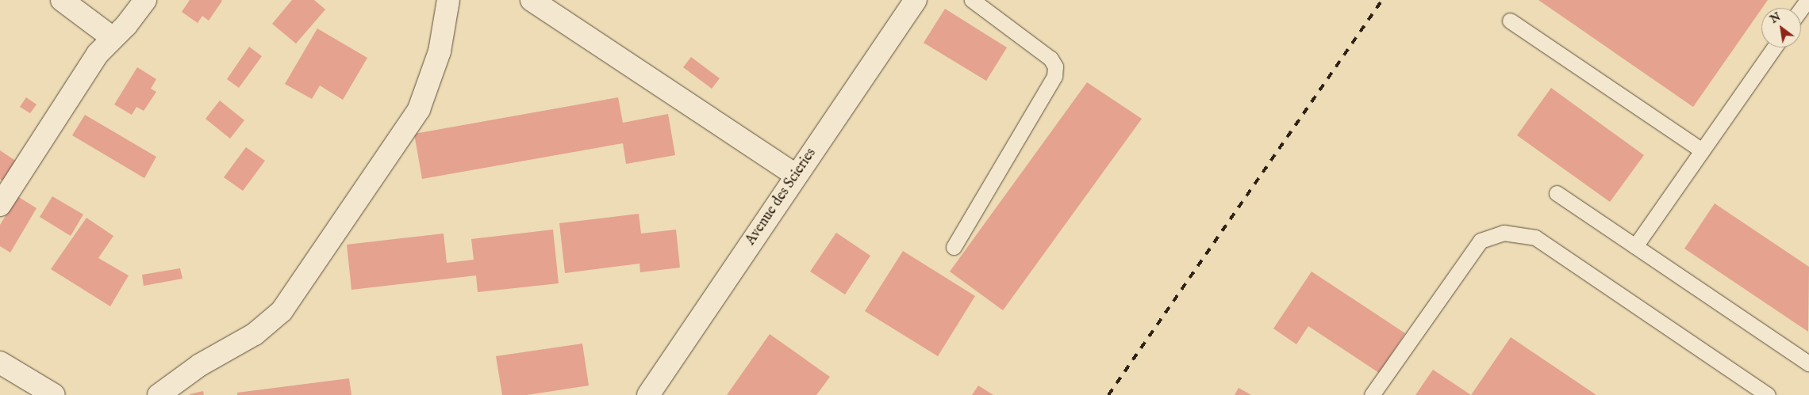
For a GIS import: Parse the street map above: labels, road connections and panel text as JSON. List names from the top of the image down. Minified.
{"streets":{"street":["Avenue des Scieries"]},"north":"top left"}
